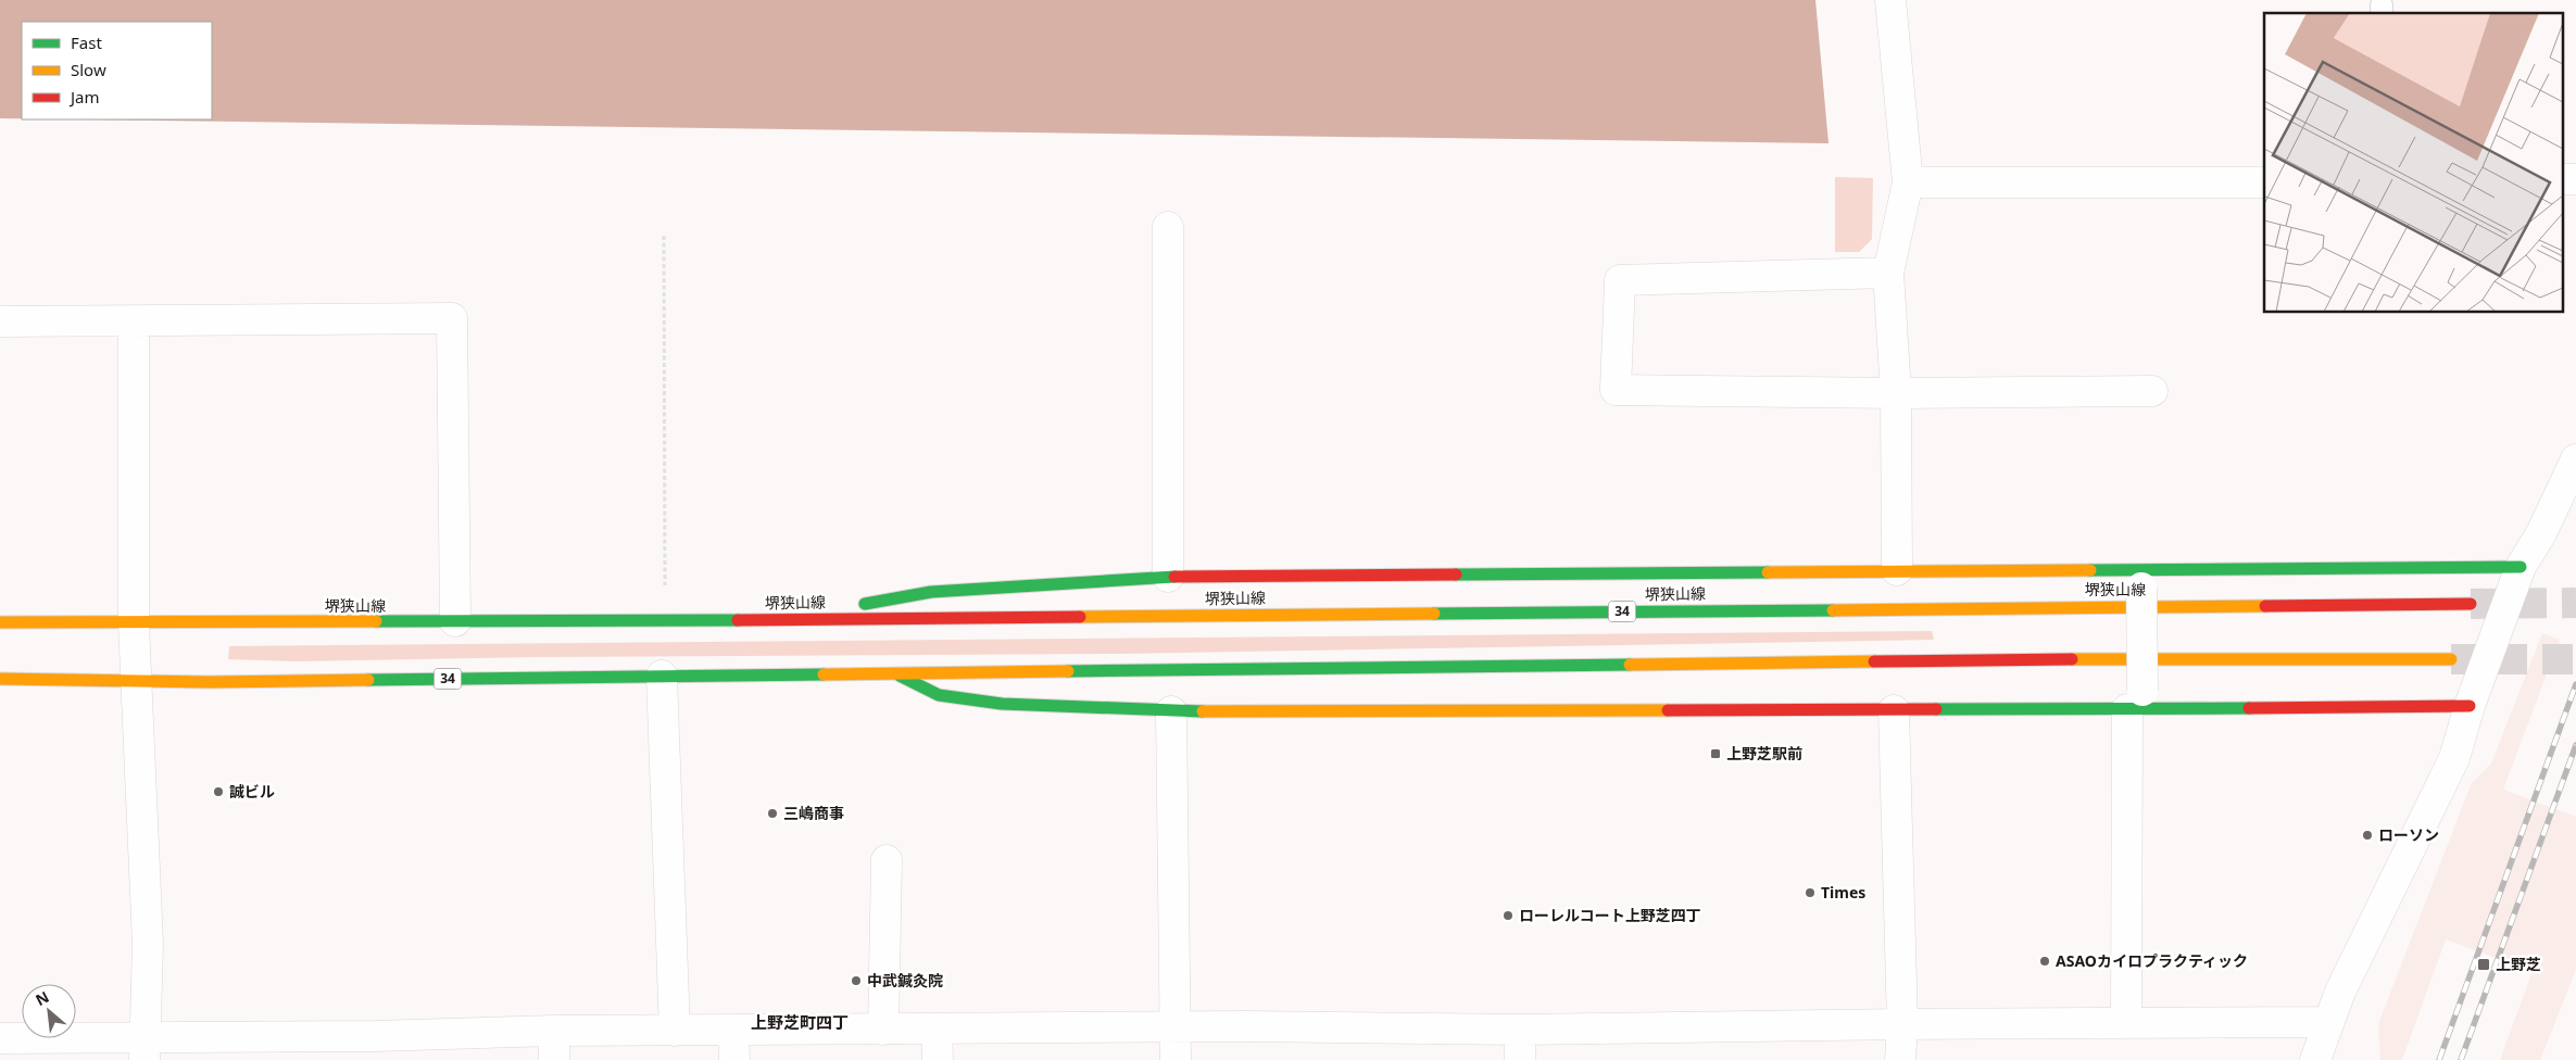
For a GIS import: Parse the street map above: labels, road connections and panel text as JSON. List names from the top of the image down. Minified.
{"streets":{"main road":["堺狭山線","34"]},"districts":["上野芝町四丁"],"places":{"transit":["上野芝駅前","上野芝"],"other":["誠ビル","三嶋商事","ローソン","Times","ローレルコート上野芝四丁","ASAOカイロプラクティック","中武鍼灸院"]},"legend":["Fast","Slow","Jam"],"north":"top left"}
